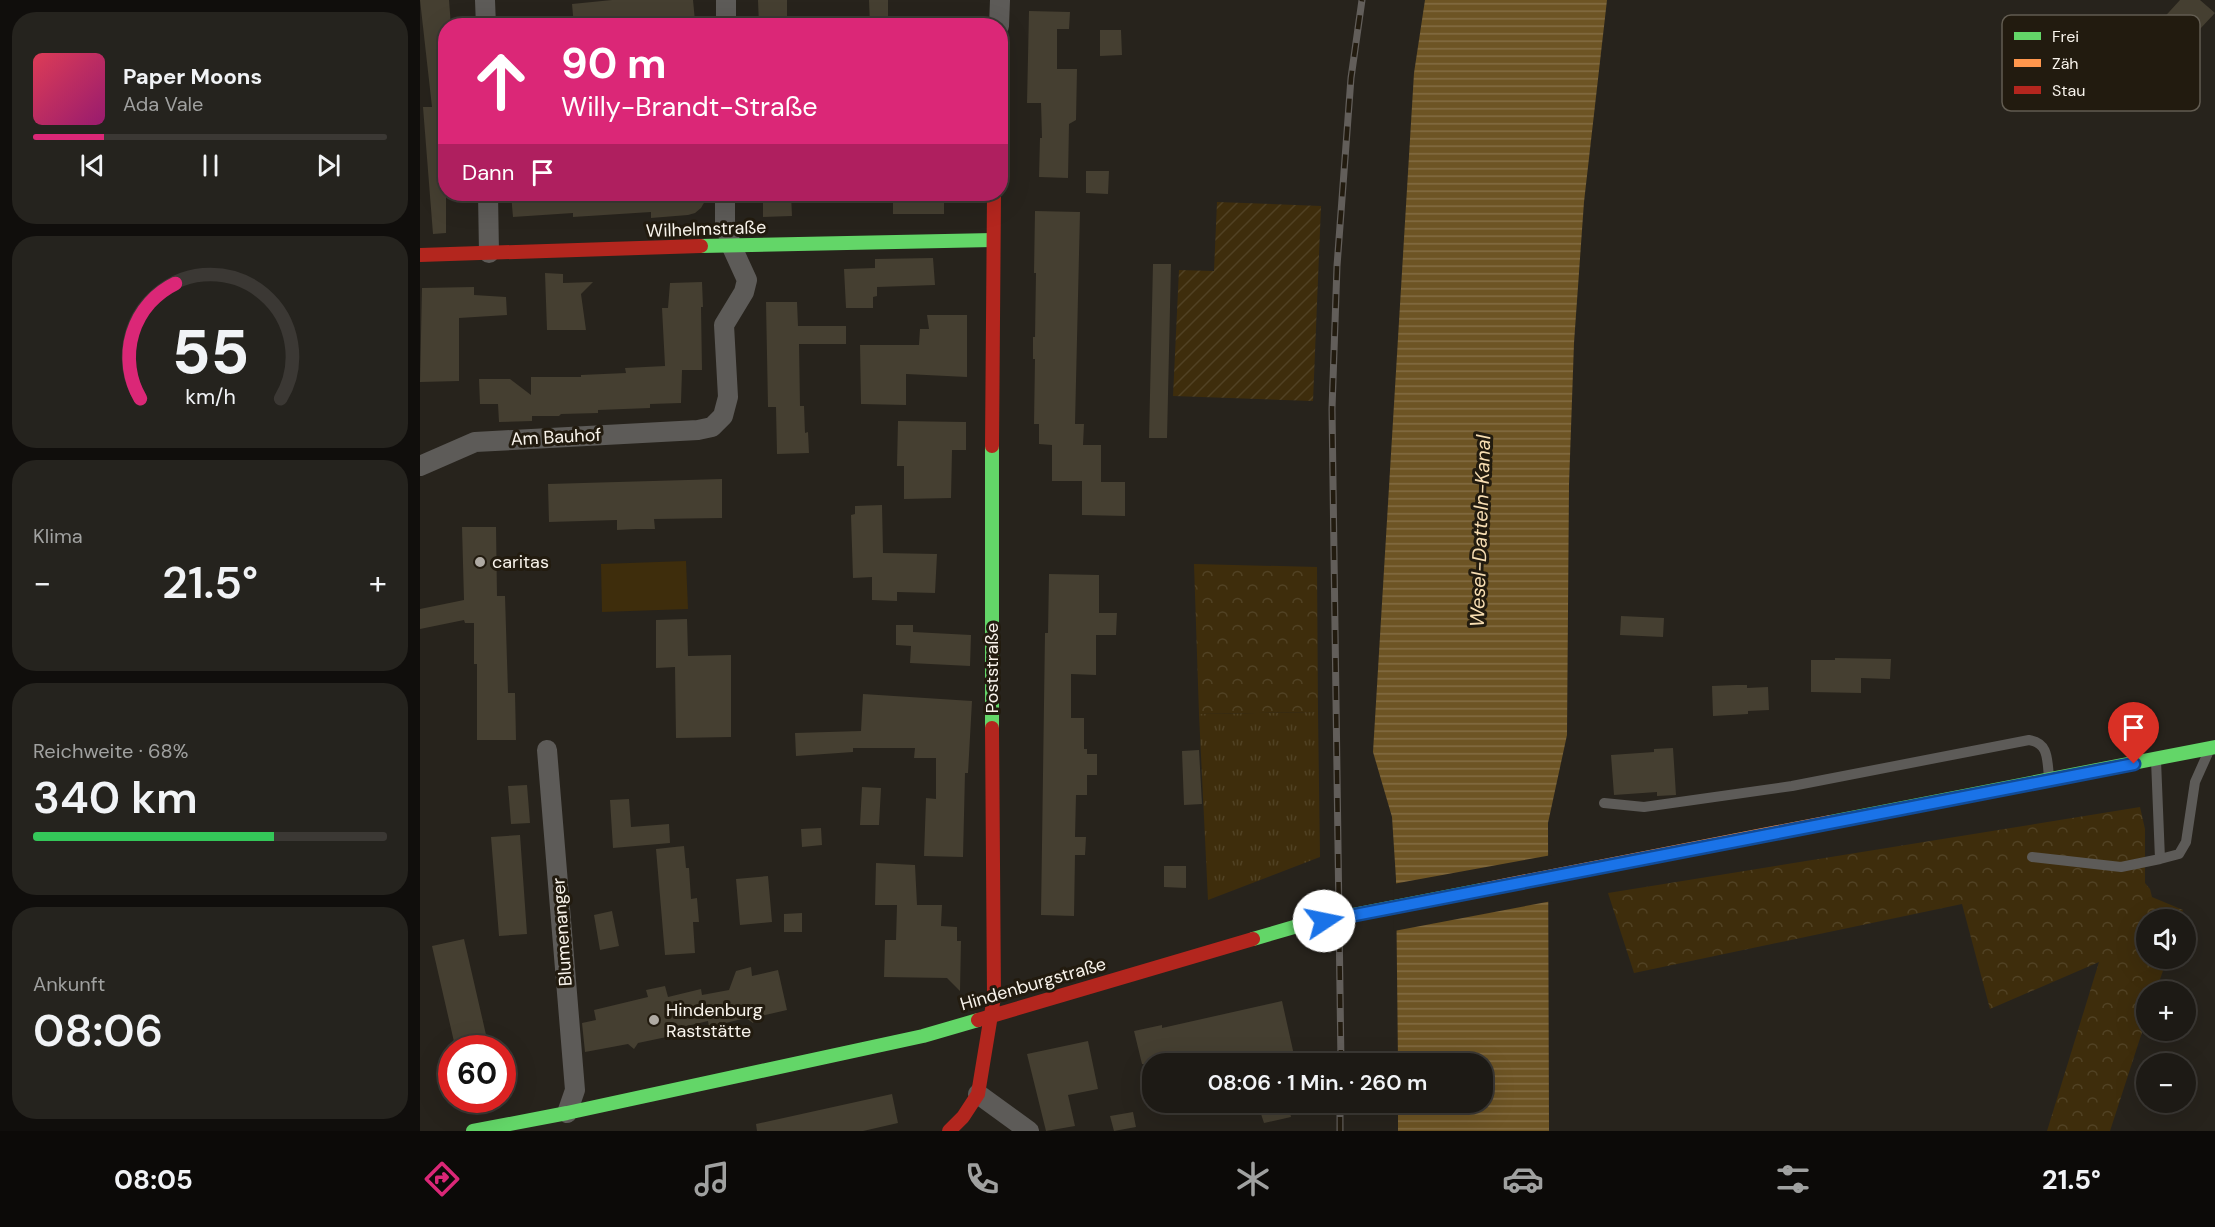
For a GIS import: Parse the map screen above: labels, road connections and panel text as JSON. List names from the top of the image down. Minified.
{"streets":{"main road":["Wilhelmstraße","Poststraße","Hindenburgstraße"],"street":["Am Bauhof","Blumenanger"]},"crossings":[["Wilhelmstraße","Am Bauhof"],["Wilhelmstraße","Poststraße"],["Poststraße","Hindenburgstraße"],["Blumenanger","Hindenburgstraße"]],"water":["Wesel-Datteln-Kanal"],"places":["caritas","Hindenburg Raststätte"],"legend":["Frei","Zäh","Stau"],"page":{"turn":["90 m","Willy-Brandt-Straße"],"song":["Paper Moons","Ada Vale"],"then":"Dann","tile":["Klima",["Reichweite · 68%","340 km"],["Ankunft","08:06"]],"heat":["−","21.5°","+"],"map_buttons":["+","−"],"limit":"60","trip":"08:06 · 1 Min. · 260 m","tabs":["08:05","21.5°"],"gauge":["55","km/h"]}}
